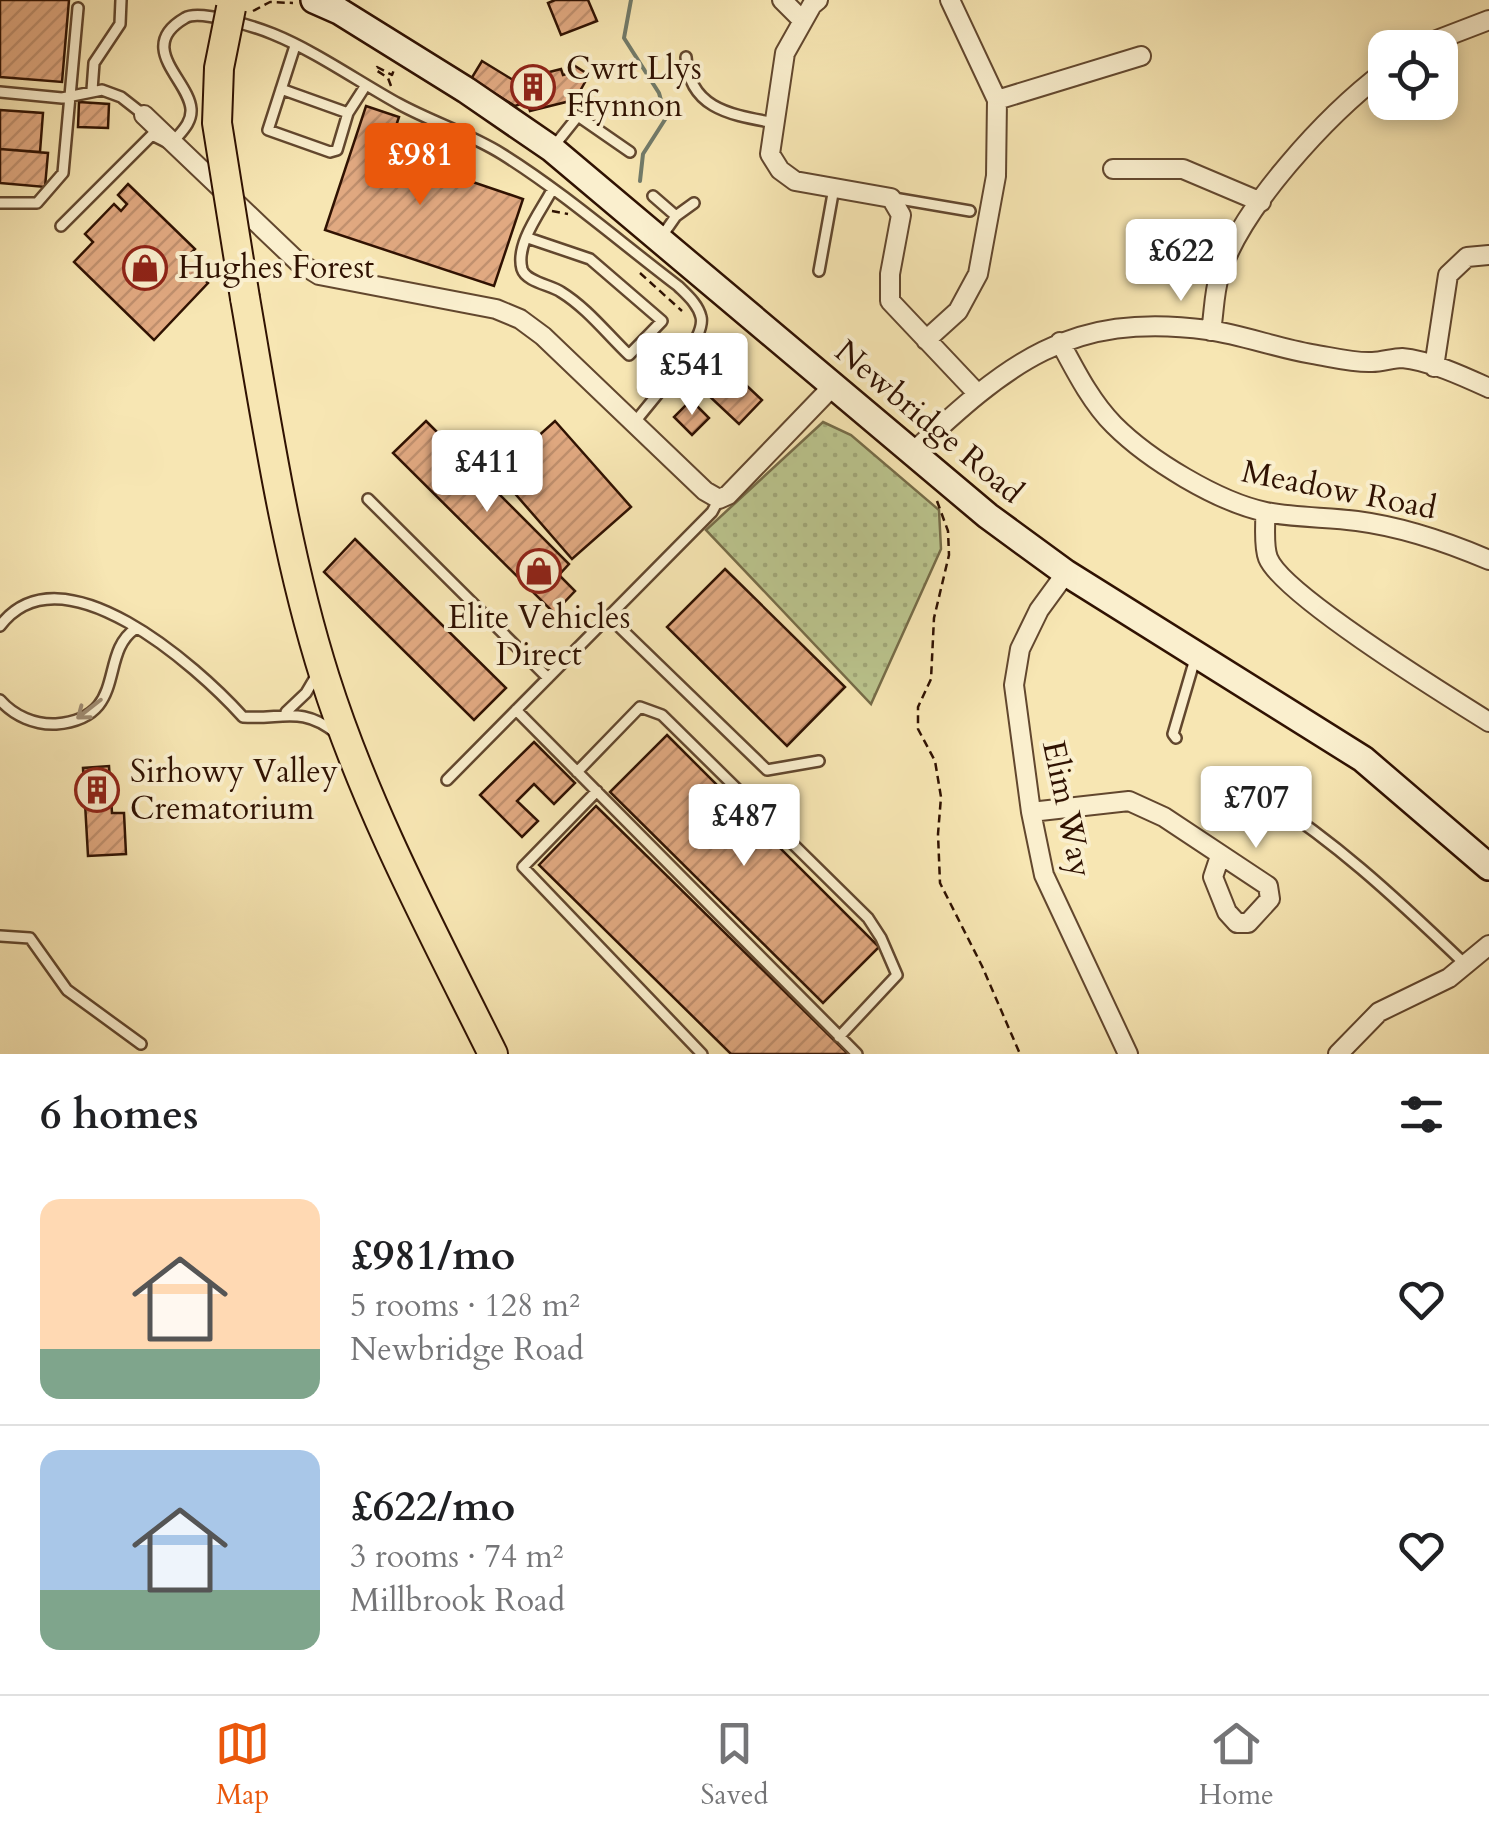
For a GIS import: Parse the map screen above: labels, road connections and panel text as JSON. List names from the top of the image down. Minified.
{"streets":{"main road":["Newbridge Road"],"street":["Meadow Road","Elim Way"]},"crossings":[["Newbridge Road","Elim Way"]],"places":{"building":["Cwrt Llys Ffynnon","Sirhowy Valley Crematorium"],"shop":["Hughes Forest","Elite Vehicles Direct"]},"page":{"price":["£981","£622","£541","£411","£707","£487"],"heading":"6 homes","list":[{"name":"£981/mo","note":"5 rooms · 128 m² · Newbridge Road"},{"name":"£622/mo","note":"3 rooms · 74 m² · Millbrook Road"}],"tabs":["Map","Saved","Home"]}}
